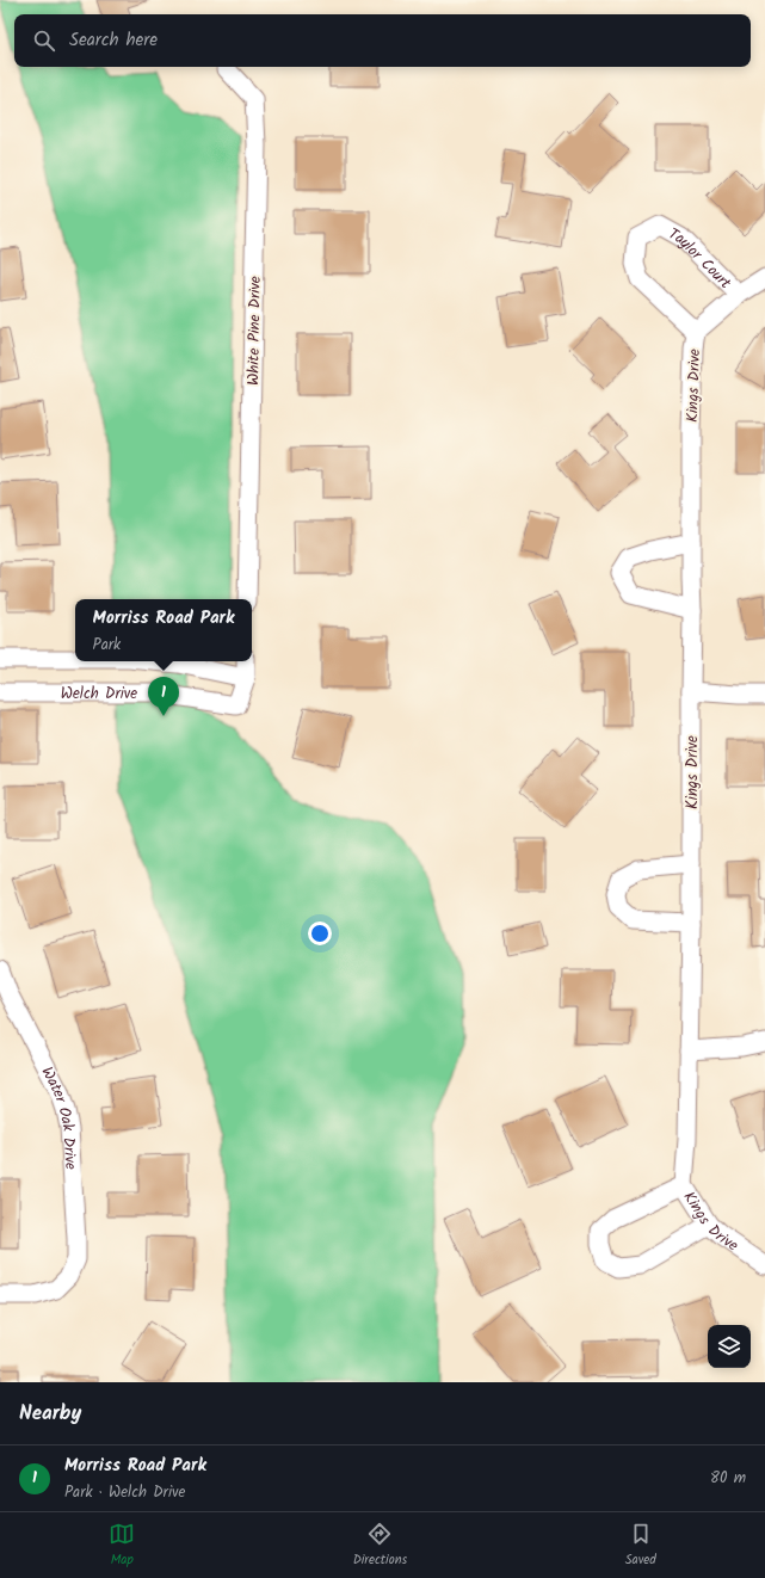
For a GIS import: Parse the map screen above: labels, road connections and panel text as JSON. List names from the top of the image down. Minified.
{"streets":{"street":["Taylor Court","White Pine Drive","Kings Drive","Welch Drive","Water Oak Drive"]},"crossings":[["Taylor Court","Kings Drive"]],"page":{"search":"Search here","popup":["Morriss Road Park","Park"],"pins":"1","heading":"Nearby","list":[{"mark":"1","name":"Morriss Road Park","note":"Park · Welch Drive","value":"80 m"}],"nav":["Map","Directions","Saved"]}}
